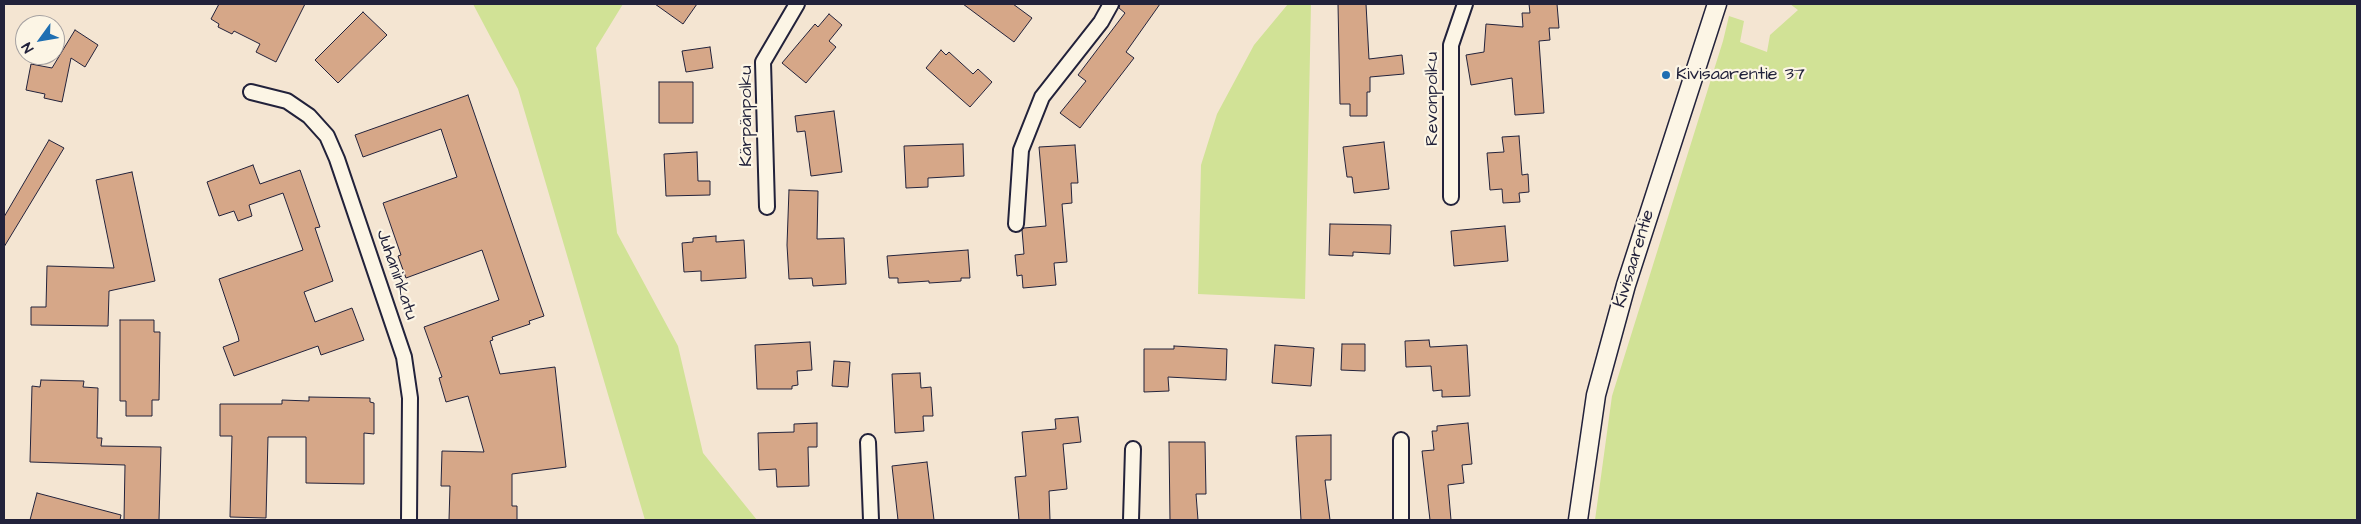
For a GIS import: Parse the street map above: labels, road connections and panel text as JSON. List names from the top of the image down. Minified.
{"streets":{"street":["Revonpolku","Kärpänpolku","Kivisaarentie","Juhaninkatu"]},"places":["Kivisaarentie 37"],"north":"bottom left"}
